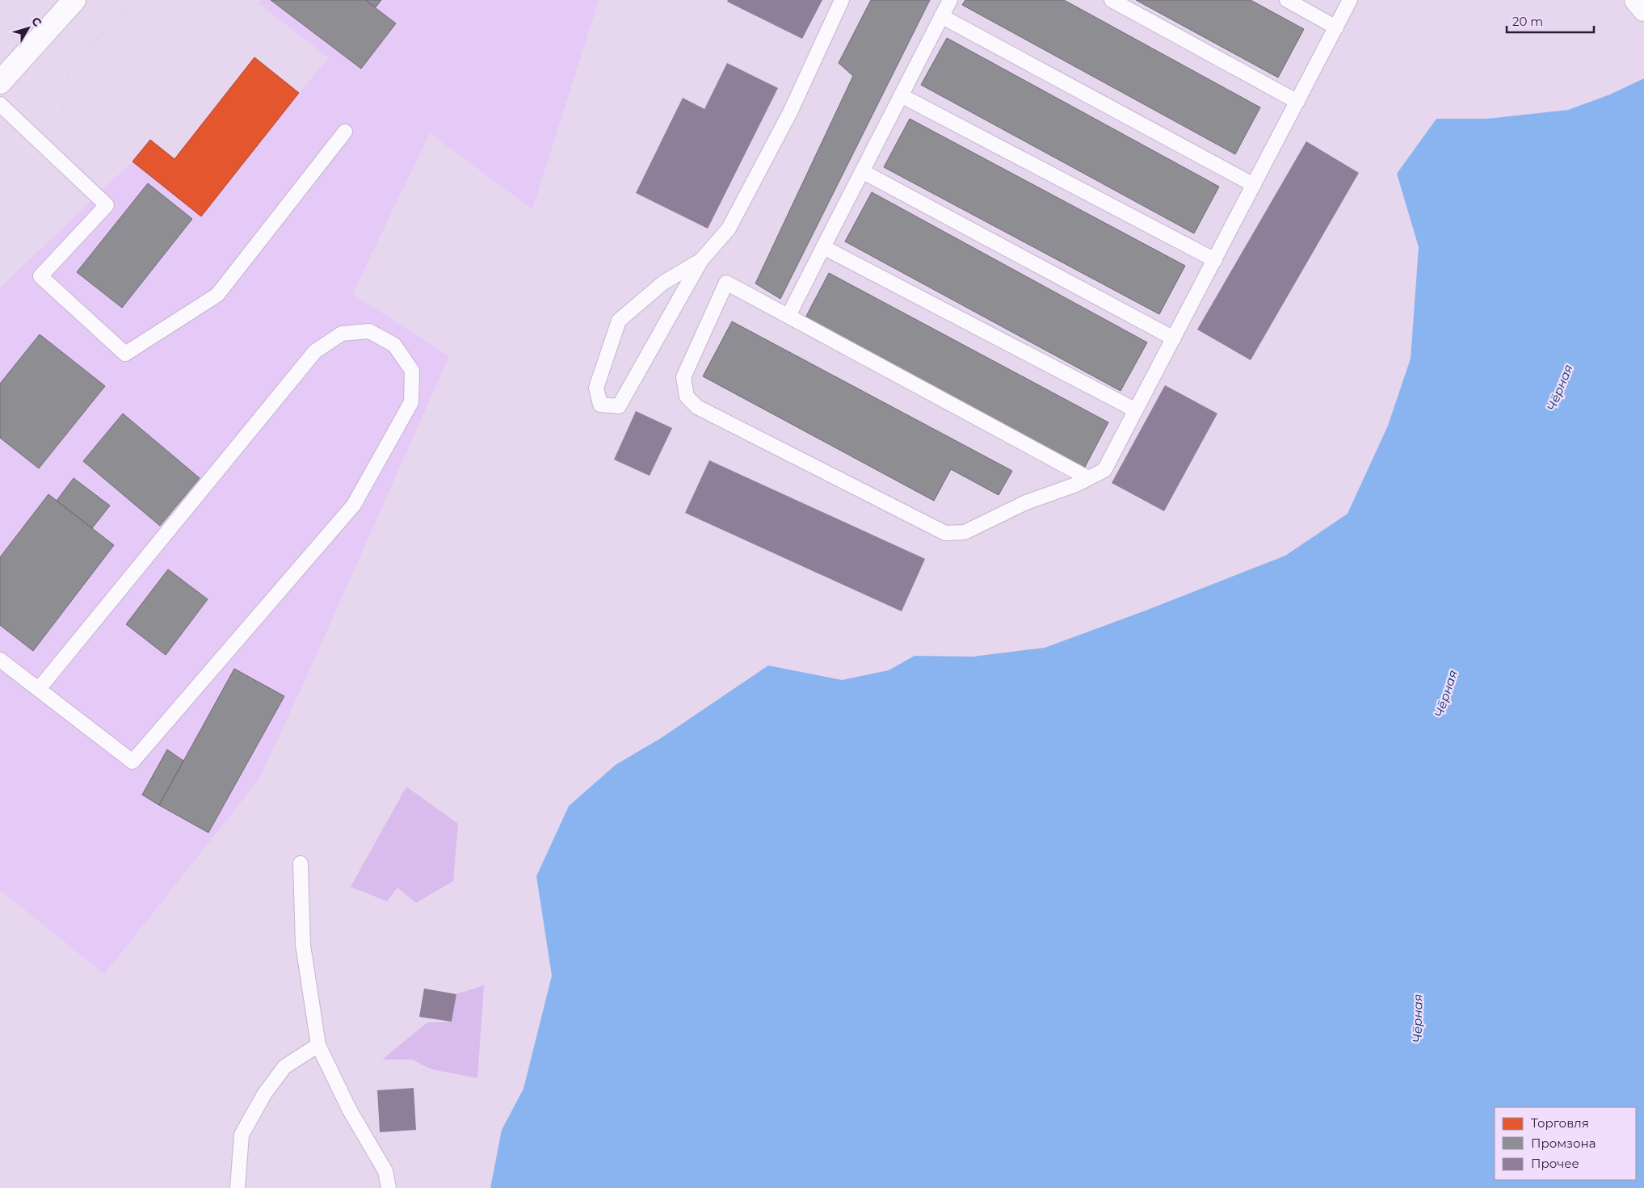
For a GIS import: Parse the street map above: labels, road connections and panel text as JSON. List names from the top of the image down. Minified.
{"water":["Чёрная"],"legend":["Торговля","Промзона","Прочее"],"scale_bar":"20 m","north":"top right"}
